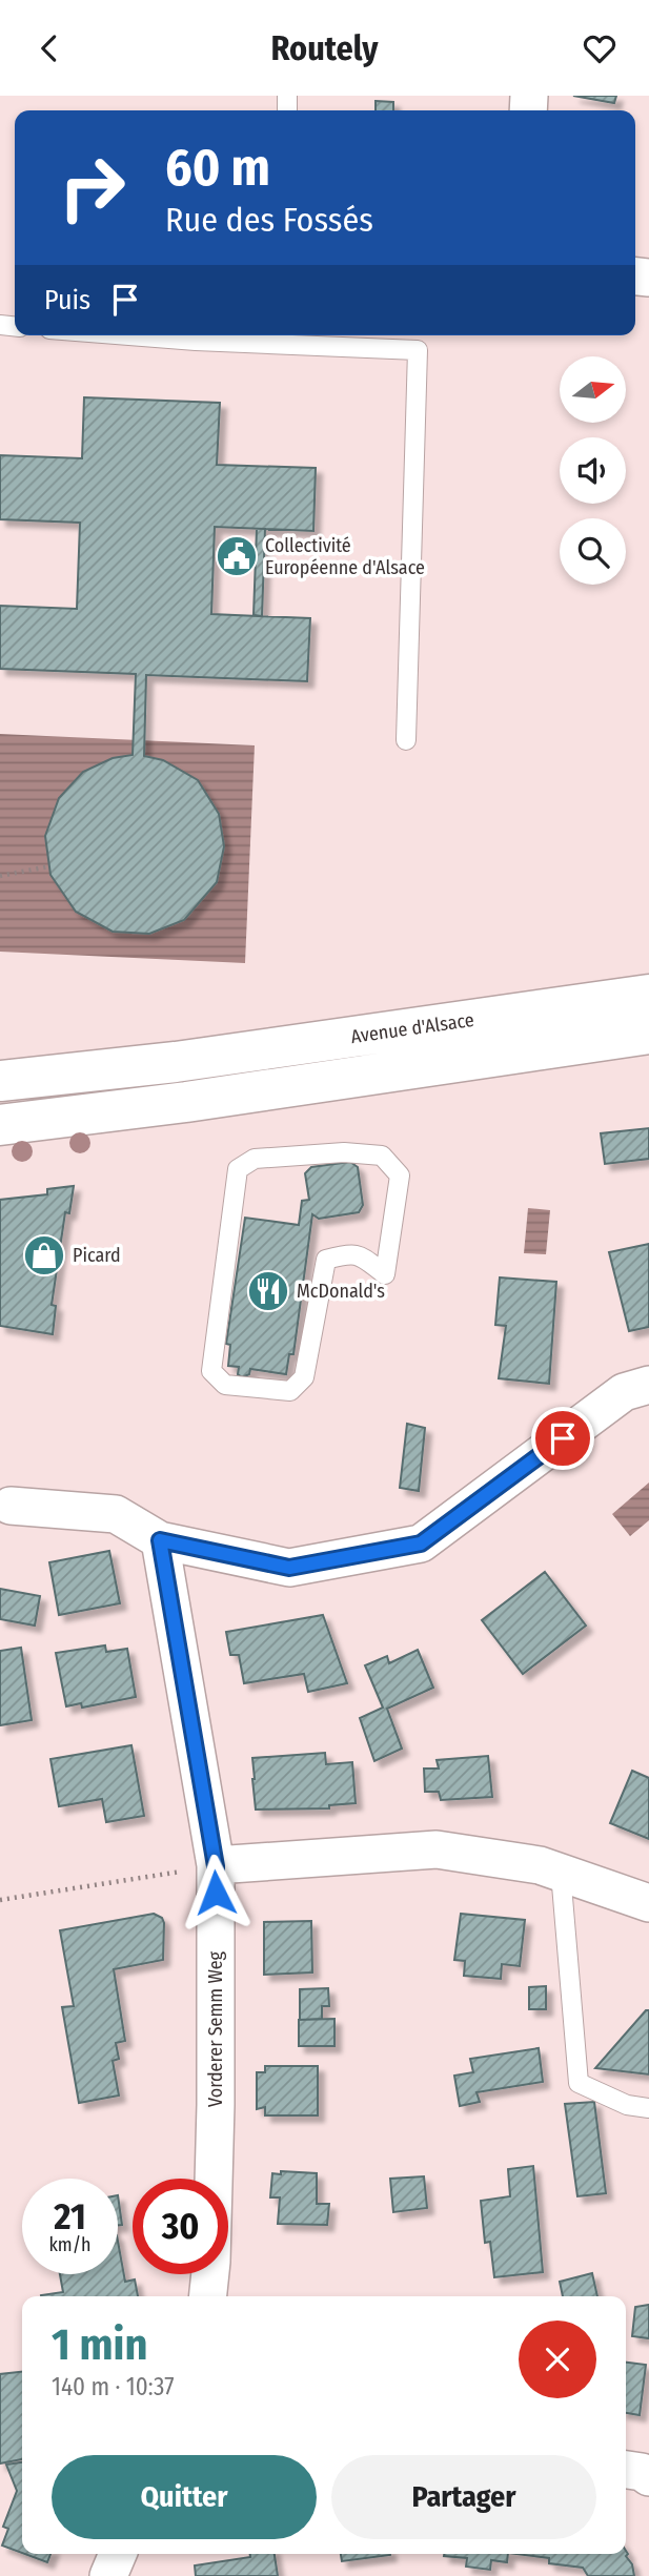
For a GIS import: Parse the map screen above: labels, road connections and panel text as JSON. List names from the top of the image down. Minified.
{"streets":{"main road":["Avenue d'Alsace"],"street":["Vorderer Semm Weg"]},"places":{"public building":["Collectivité Européenne d'Alsace"],"shop":["Picard"],"restaurant":["McDonald's"]},"north":"right","page":{"header":"Routely","turn":["60 m","Rue des Fossés"],"then":"Puis","speed":"21 km/h","limit":"30","heading":["1 min","140 m · 10:37"],"buttons":["Quitter","Partager"]}}
